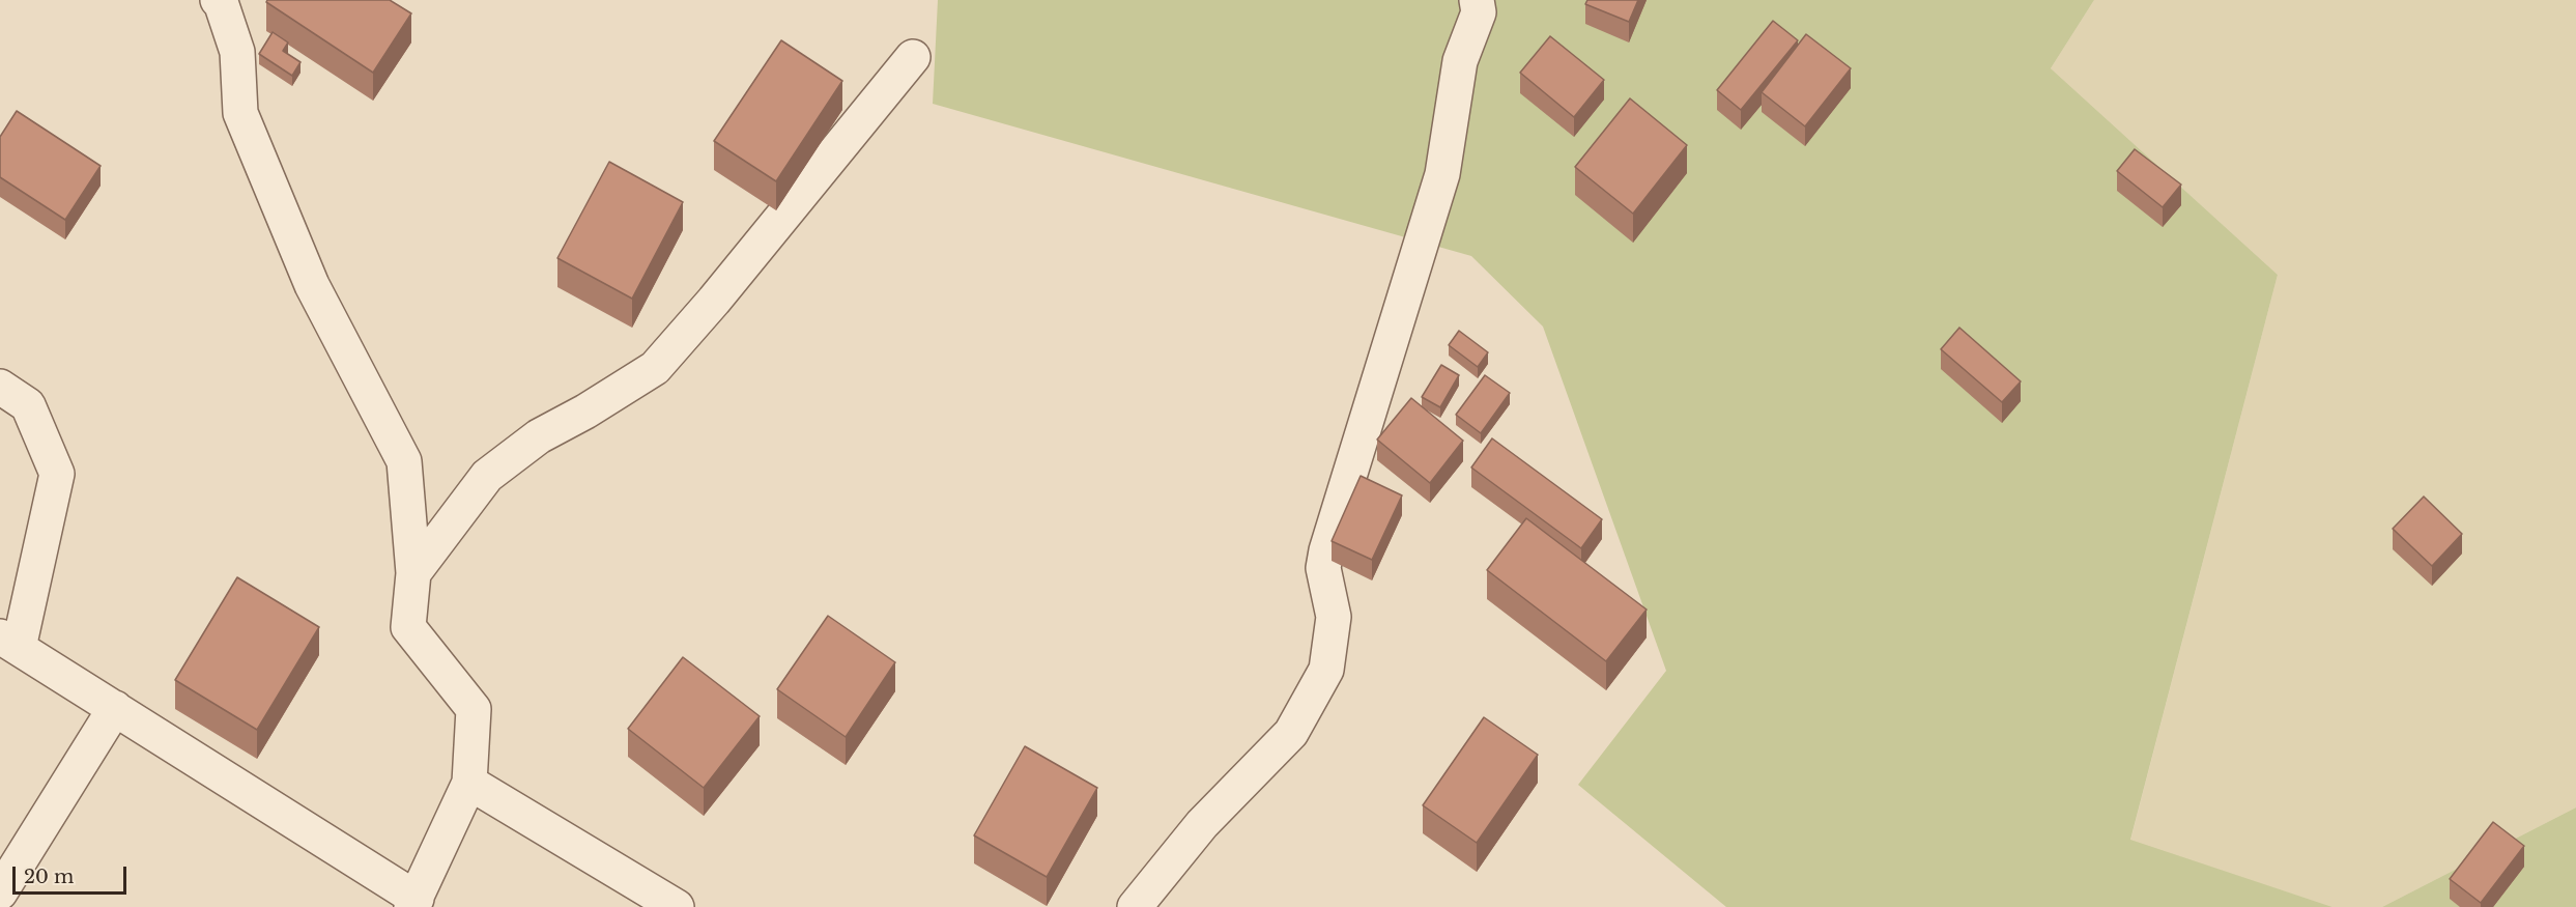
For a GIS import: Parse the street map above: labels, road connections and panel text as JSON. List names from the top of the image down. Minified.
{"scale_bar":"20 m"}
